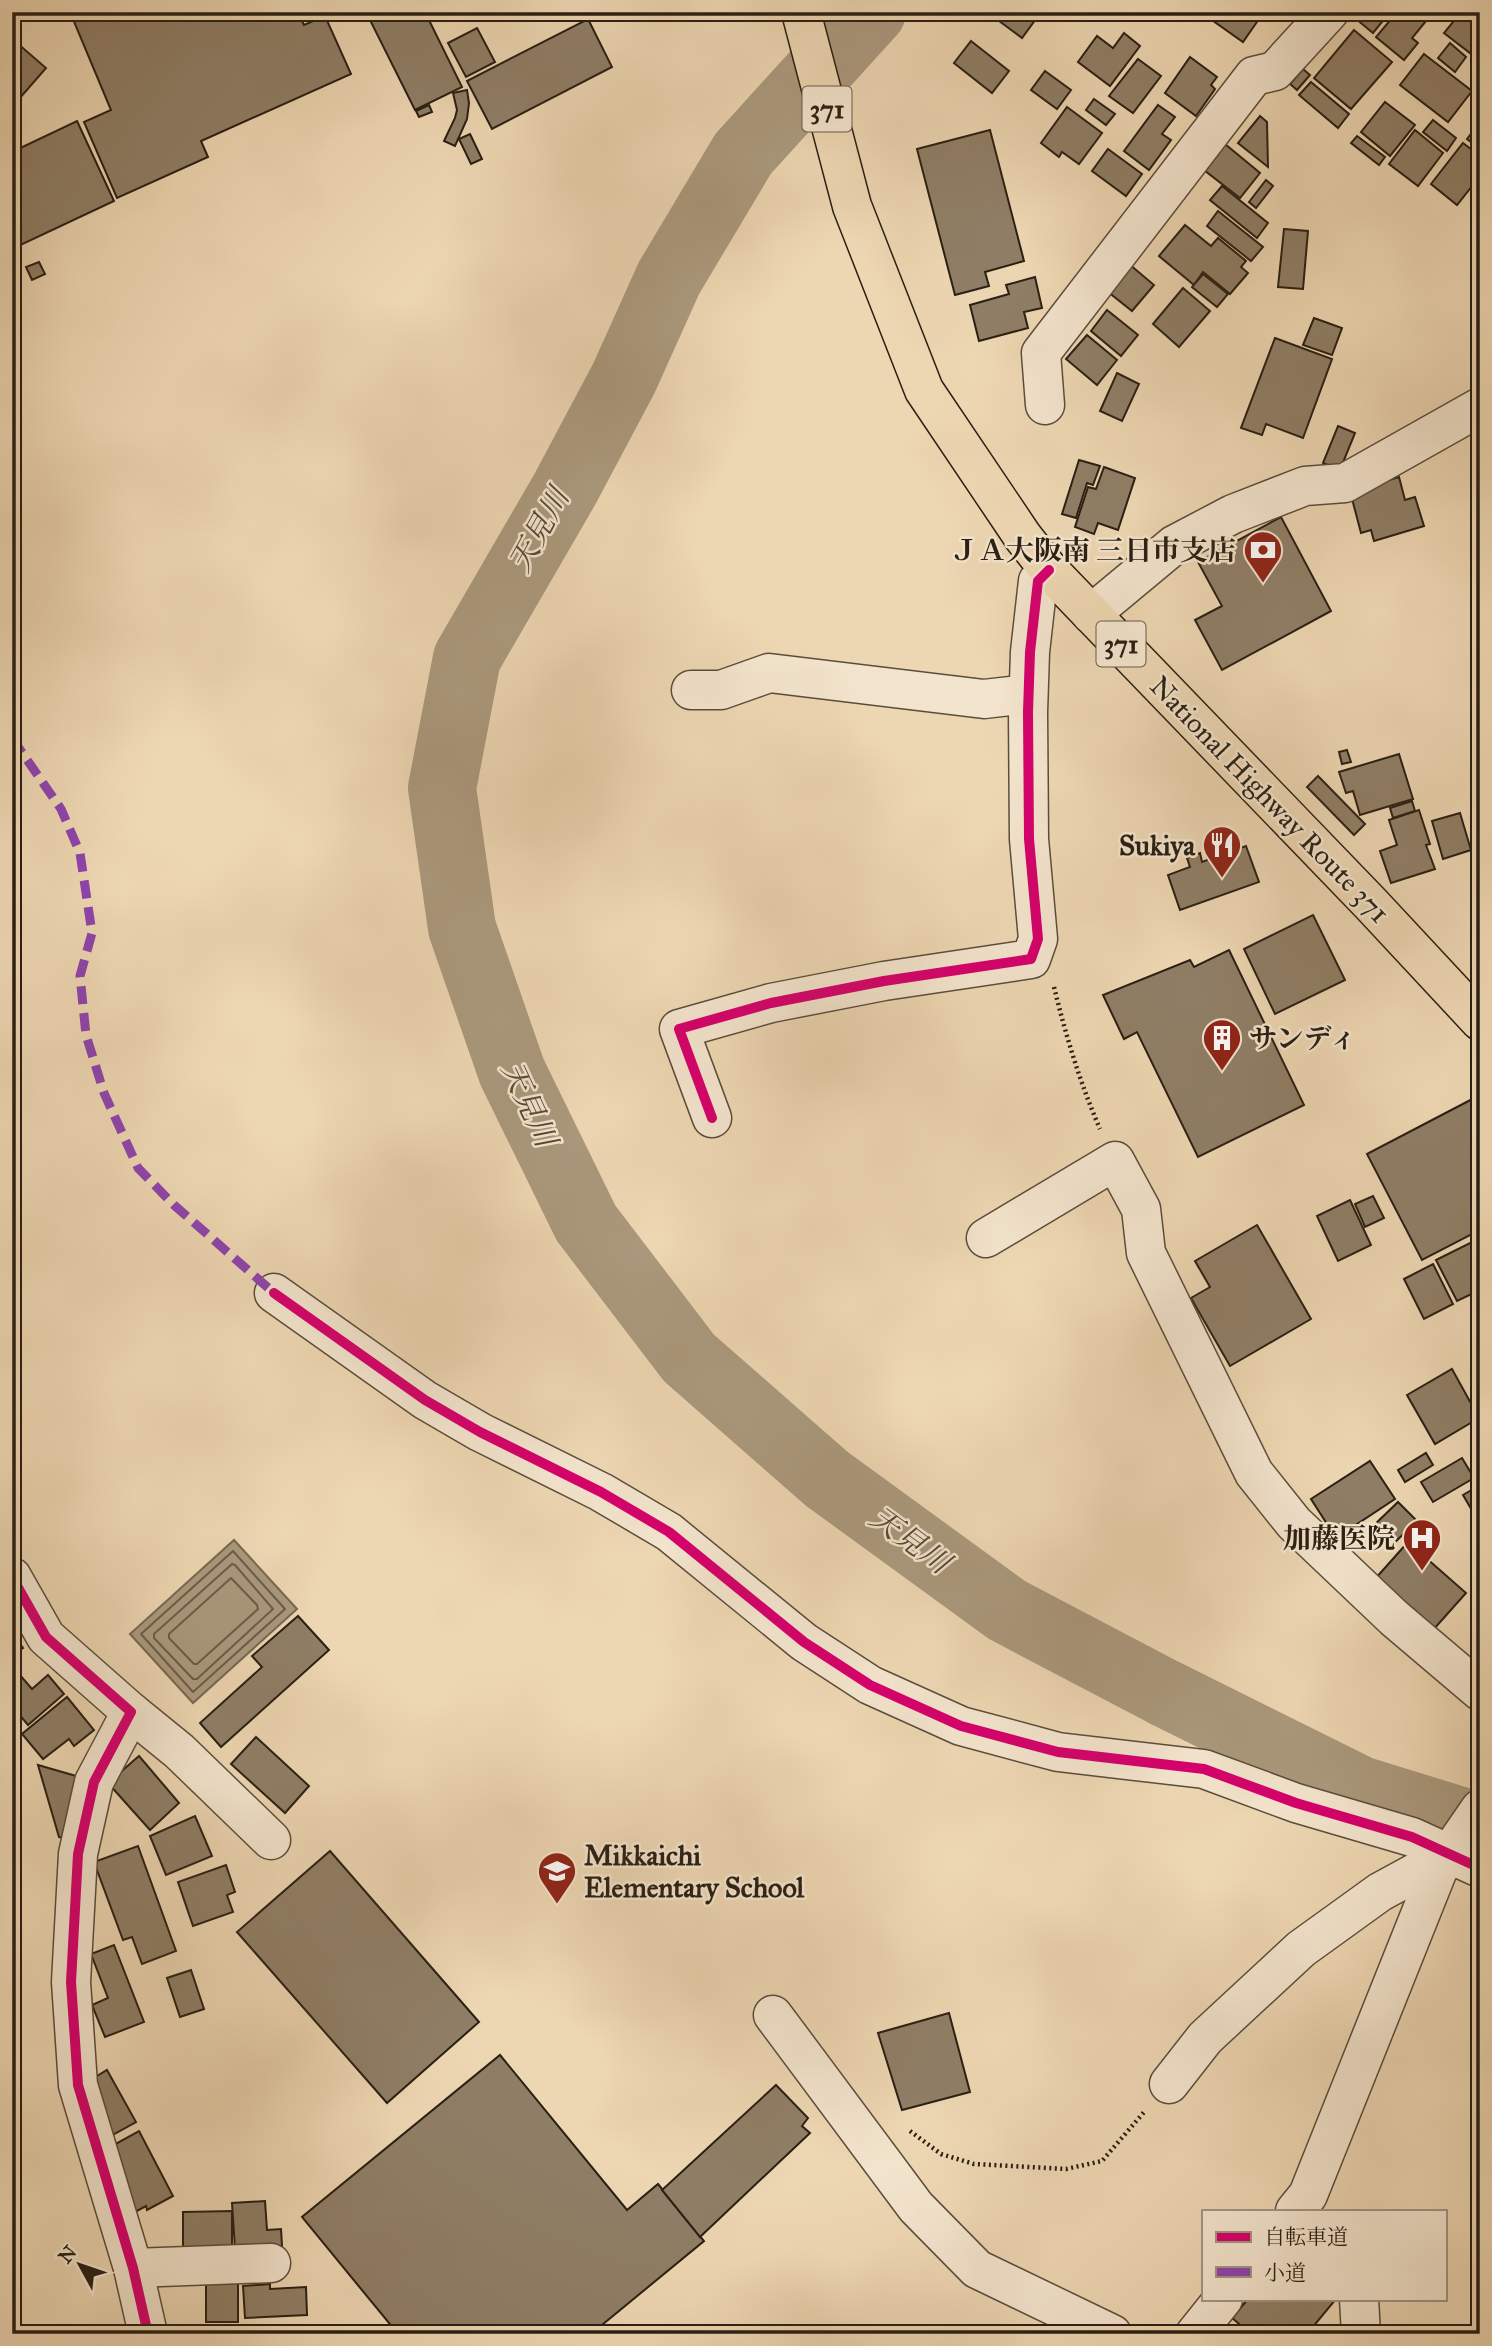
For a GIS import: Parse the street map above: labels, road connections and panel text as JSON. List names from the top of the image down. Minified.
{"streets":{"highway":["371","National Highway Route 371"]},"water":["天見川"],"places":{"bank":["ＪＡ大阪南 三日市支店"],"restaurant":["Sukiya"],"building":["サンディ"],"hospital":["加藤医院"],"school or university":["Mikkaichi Elementary School"]},"legend":["自転車道","小道"],"north":"top left"}
